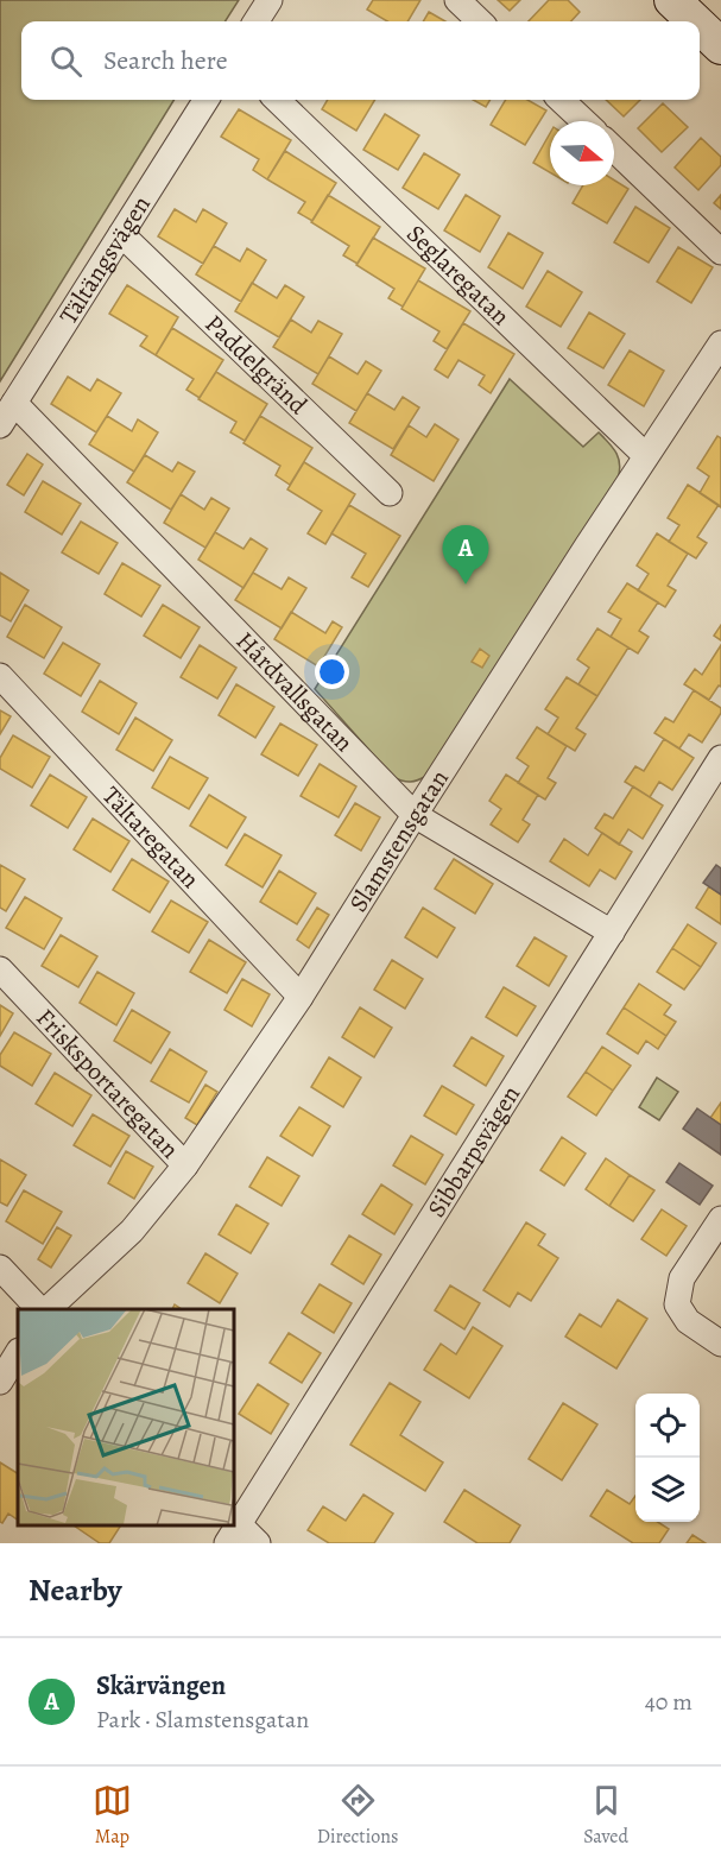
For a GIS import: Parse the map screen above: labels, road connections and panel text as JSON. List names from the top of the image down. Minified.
{"streets":{"street":["Tältängsvägen","Seglaregatan","Paddelgränd","Hårdvallsgatan","Tältaregatan","Slamstensgatan","Frisksportaregatan","Sibbarpsvägen"]},"crossings":[["Tältängsvägen","Paddelgränd"],["Tältängsvägen","Hårdvallsgatan"],["Seglaregatan","Slamstensgatan"],["Hårdvallsgatan","Slamstensgatan"],["Hårdvallsgatan","Sibbarpsvägen"],["Tältaregatan","Slamstensgatan"],["Slamstensgatan","Frisksportaregatan"]],"north":"right","page":{"search":"Search here","pins":"A","heading":"Nearby","list":[{"mark":"A","name":"Skärvängen","note":"Park · Slamstensgatan","value":"40 m"}],"nav":["Map","Directions","Saved"]}}
